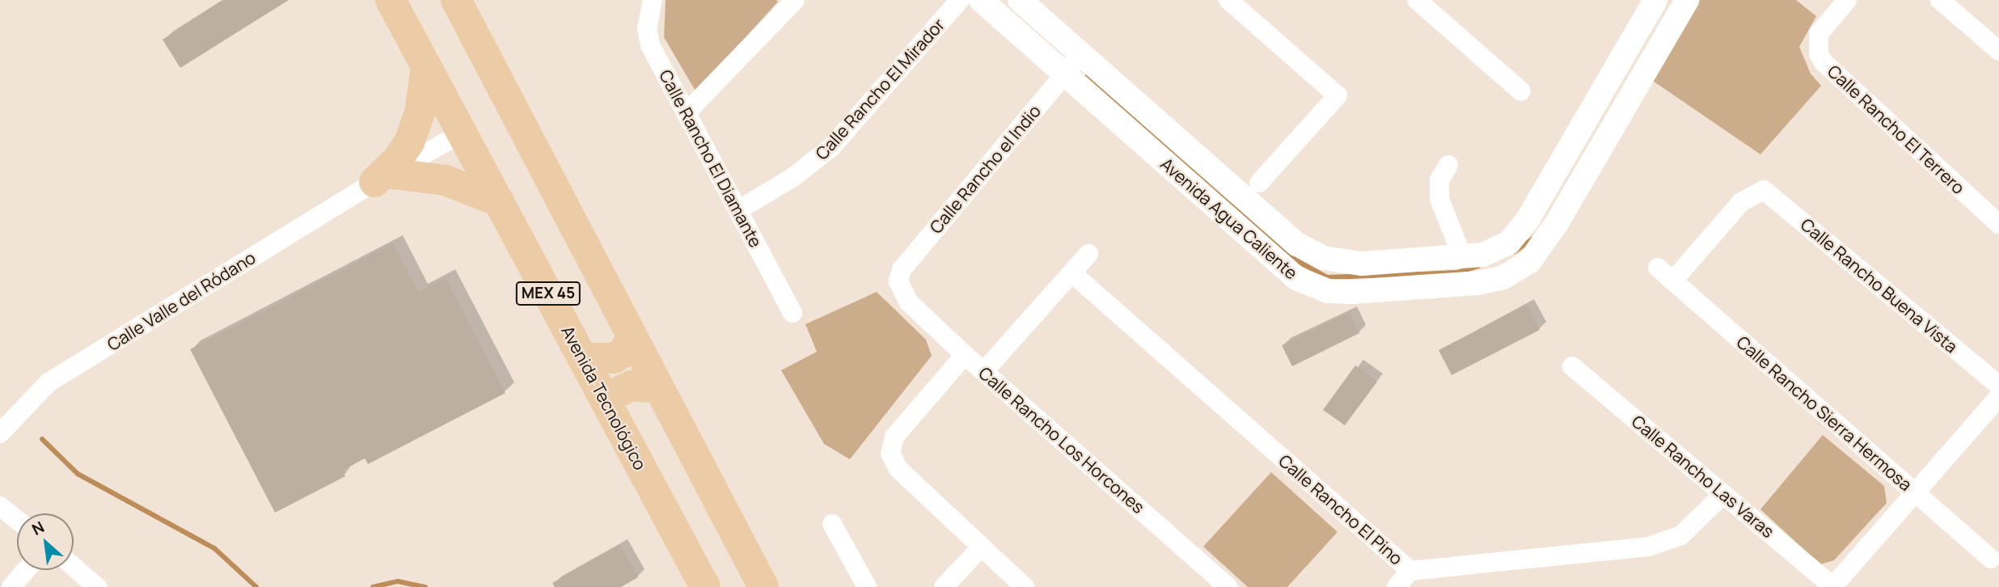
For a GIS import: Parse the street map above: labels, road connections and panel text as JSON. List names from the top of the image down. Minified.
{"streets":{"main road":["MEX 45","Avenida Tecnológico"],"street":["Calle Rancho El Mirador","Calle Rancho El Terrero","Calle Rancho El Diamante","Calle Rancho el Indio","Avenida Agua Caliente","Calle Rancho Buena Vista","Calle Valle del Ródano","Calle Rancho Sierra Hermosa","Calle Rancho Los Horcones","Calle Rancho Las Varas","Calle Rancho El Pino"]},"crossings":[["Calle Rancho El Mirador","Calle Rancho El Diamante"],["Calle Rancho el Indio","Avenida Agua Caliente"],["Calle Rancho el Indio","Calle Rancho Los Horcones"],["Calle Rancho Buena Vista","Calle Rancho Sierra Hermosa"],["Calle Valle del Ródano","Avenida Tecnológico"],["Calle Rancho Las Varas","Calle Rancho El Pino"]],"north":"top left"}
